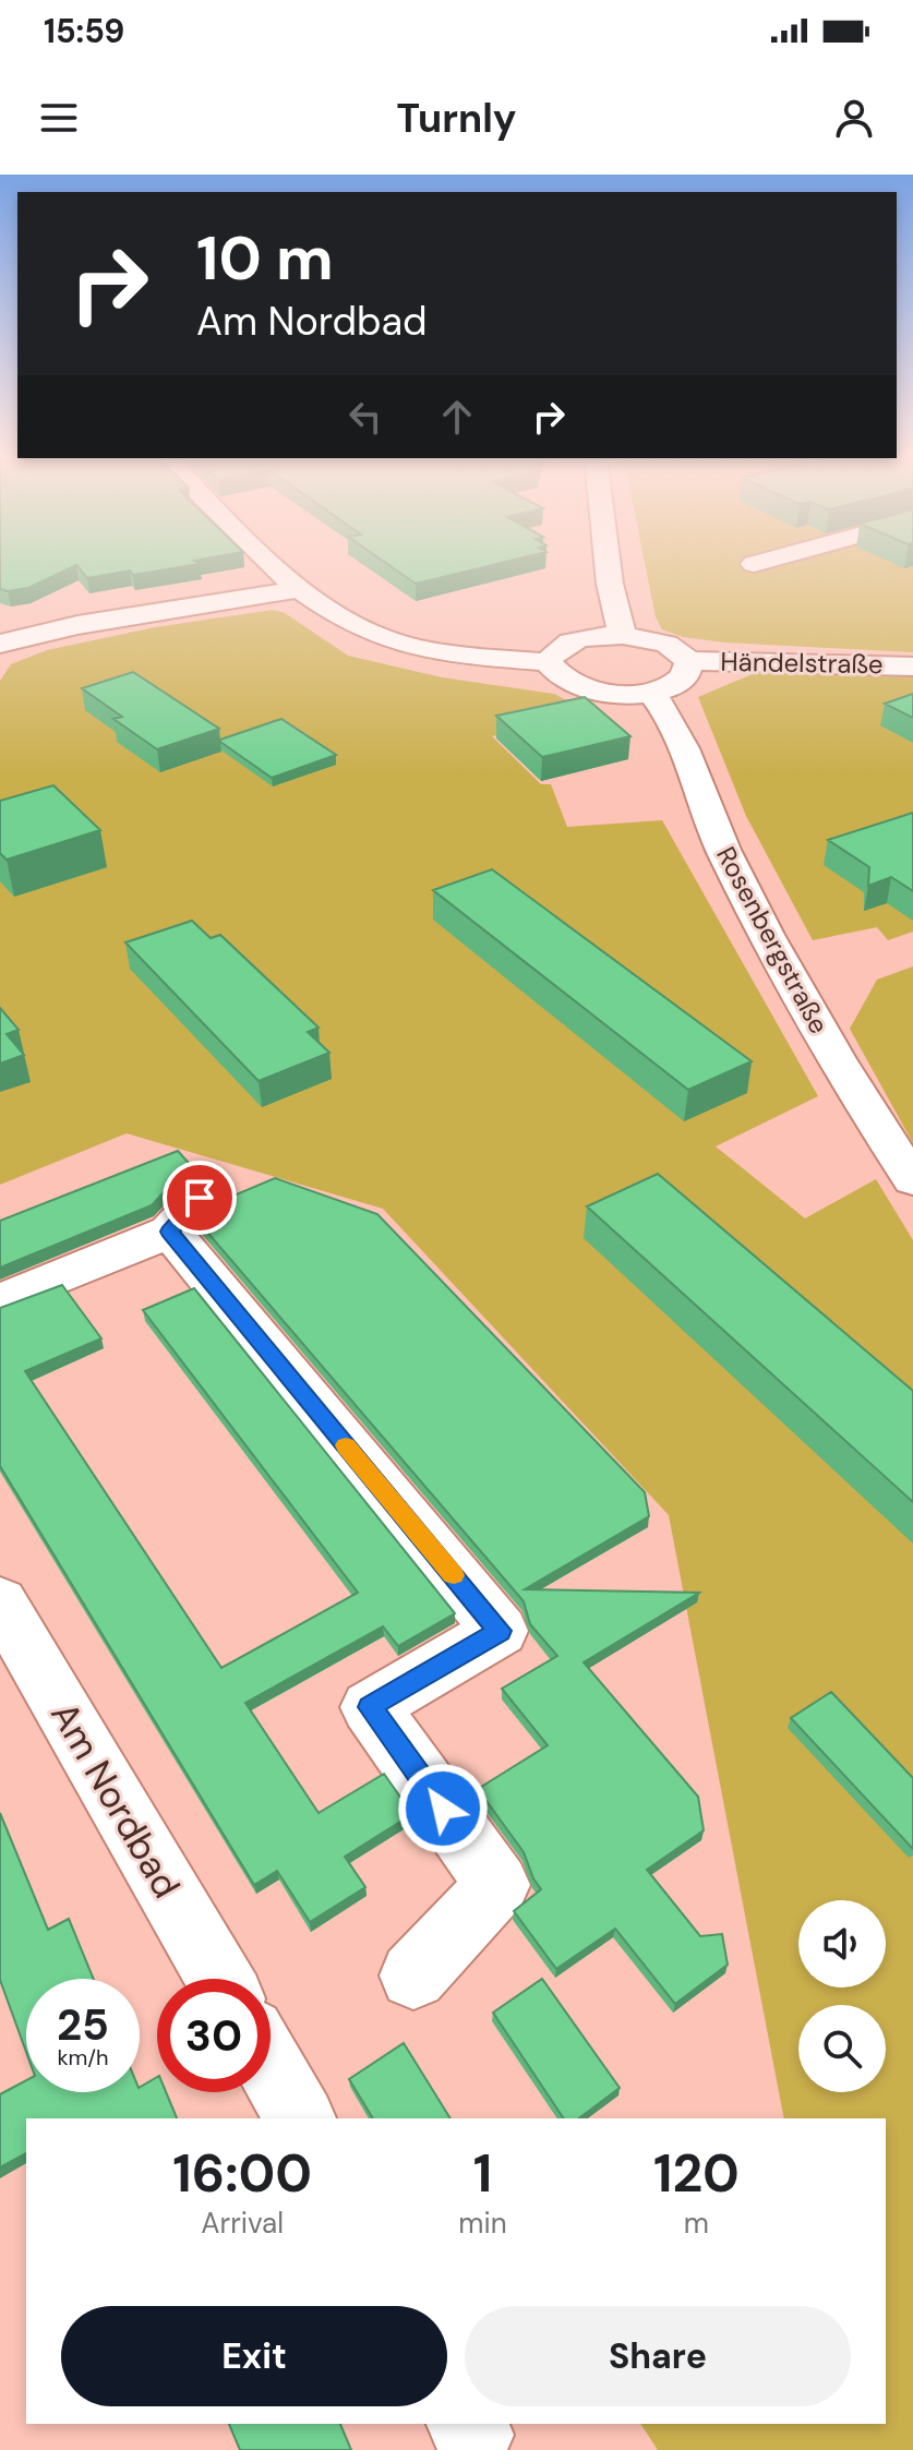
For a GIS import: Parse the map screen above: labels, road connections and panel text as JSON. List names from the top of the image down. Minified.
{"streets":{"street":["Händelstraße","Rosenbergstraße","Am Nordbad"]},"page":{"status":"15:59","header":"Turnly","turn":["10 m","Am Nordbad"],"speed":"25 km/h","limit":"30","eta":["16:00","Arrival","1","min","120","m"],"buttons":["Exit","Share"]}}
